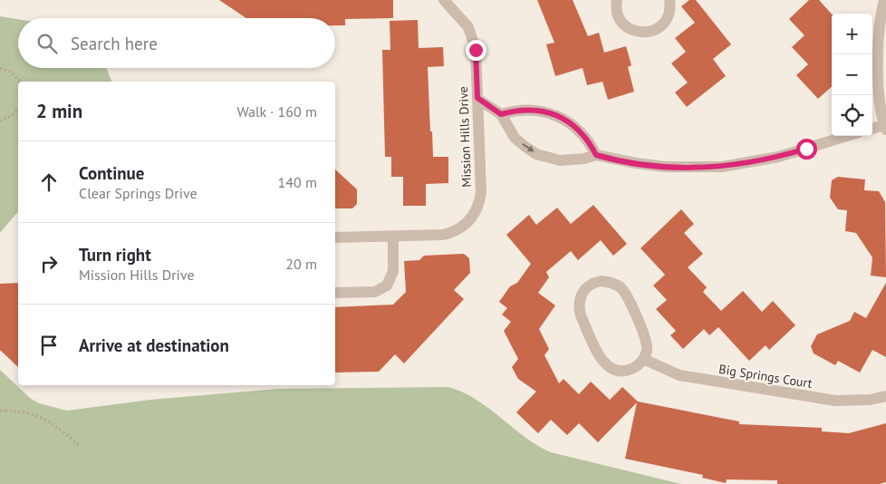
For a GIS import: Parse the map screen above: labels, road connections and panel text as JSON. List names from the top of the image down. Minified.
{"streets":{"street":["Mission Hills Drive","Big Springs Court"]},"page":{"map_buttons":["+","−"],"search":"Search here","heading":["2 min","Walk · 160 m"],"list":[["Continue","Clear Springs Drive","140 m"],["Turn right","Mission Hills Drive","20 m"],"Arrive at destination"]}}
